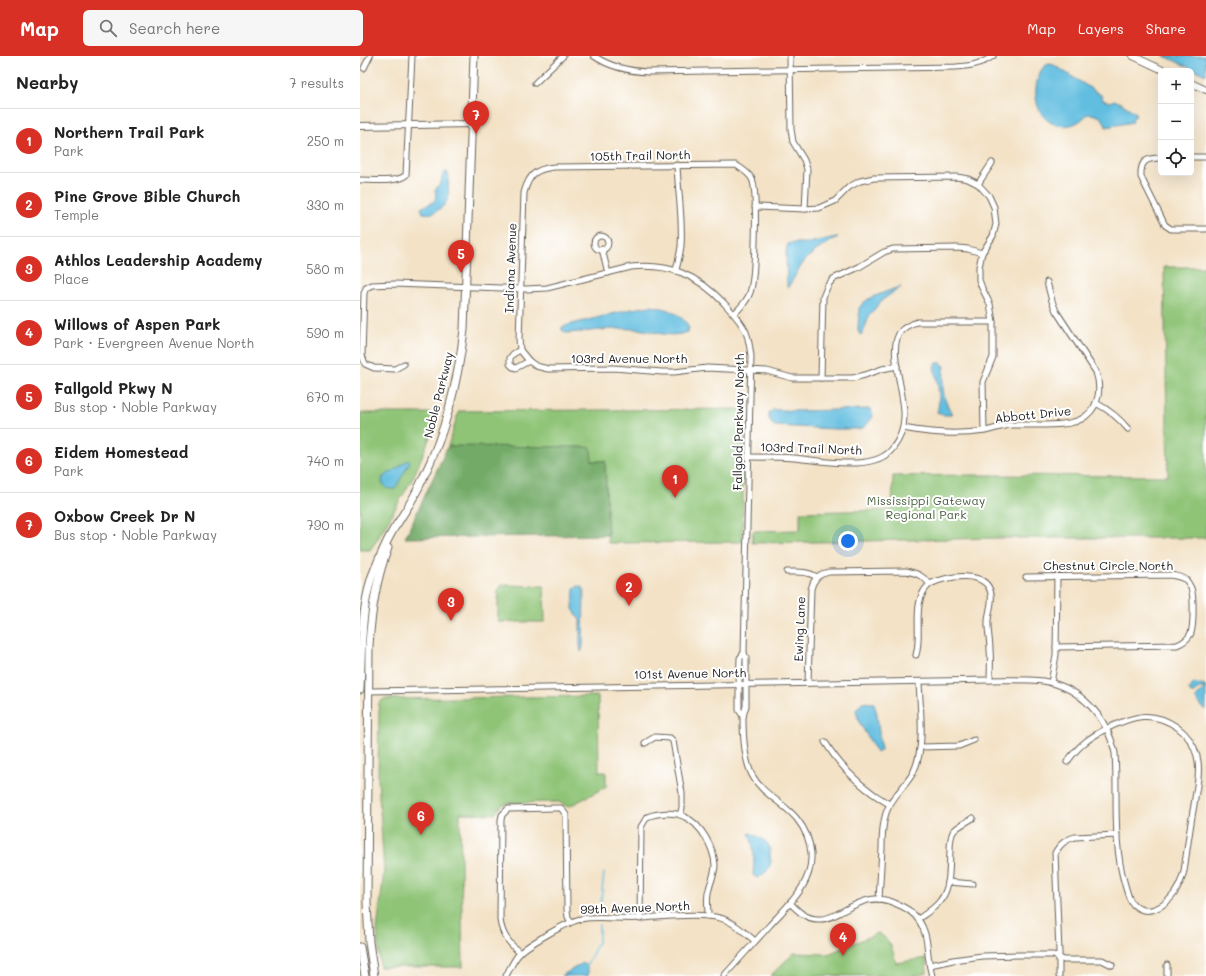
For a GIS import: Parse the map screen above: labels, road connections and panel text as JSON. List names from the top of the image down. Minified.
{"streets":{"main road":["Noble Parkway"],"street":["105th Trail North","Indiana Avenue","103rd Avenue North","Abbott Drive","Fallgold Parkway North","103rd Trail North","Chestnut Circle North","Ewing Lane","101st Avenue North","99th Avenue North"]},"crossings":[["105th Trail North","Indiana Avenue"],["Indiana Avenue","Fallgold Parkway North"],["103rd Avenue North","Fallgold Parkway North"],["103rd Avenue North","103rd Trail North"],["Noble Parkway","Fallgold Parkway North"],["Noble Parkway","101st Avenue North"],["Abbott Drive","103rd Trail North"],["Fallgold Parkway North","103rd Trail North"],["Fallgold Parkway North","101st Avenue North"],["Ewing Lane","101st Avenue North"]],"parks":["Mississippi Gateway Regional Park"],"page":{"header":"Map","search":"Search here","nav":["Map","Layers","Share"],"heading":["Nearby","7 results"],"map_buttons":["+","−"],"pins":["7","5","1","2","3","6","4"],"list":[{"mark":"1","name":"Northern Trail Park","note":"Park","value":"250 m"},{"mark":"2","name":"Pine Grove Bible Church","note":"Temple","value":"330 m"},{"mark":"3","name":"Athlos Leadership Academy","note":"Place","value":"580 m"},{"mark":"4","name":"Willows of Aspen Park","note":"Park · Evergreen Avenue North","value":"590 m"},{"mark":"5","name":"Fallgold Pkwy N","note":"Bus stop · Noble Parkway","value":"670 m"},{"mark":"6","name":"Eidem Homestead","note":"Park","value":"740 m"},{"mark":"7","name":"Oxbow Creek Dr N","note":"Bus stop · Noble Parkway","value":"790 m"}]}}
